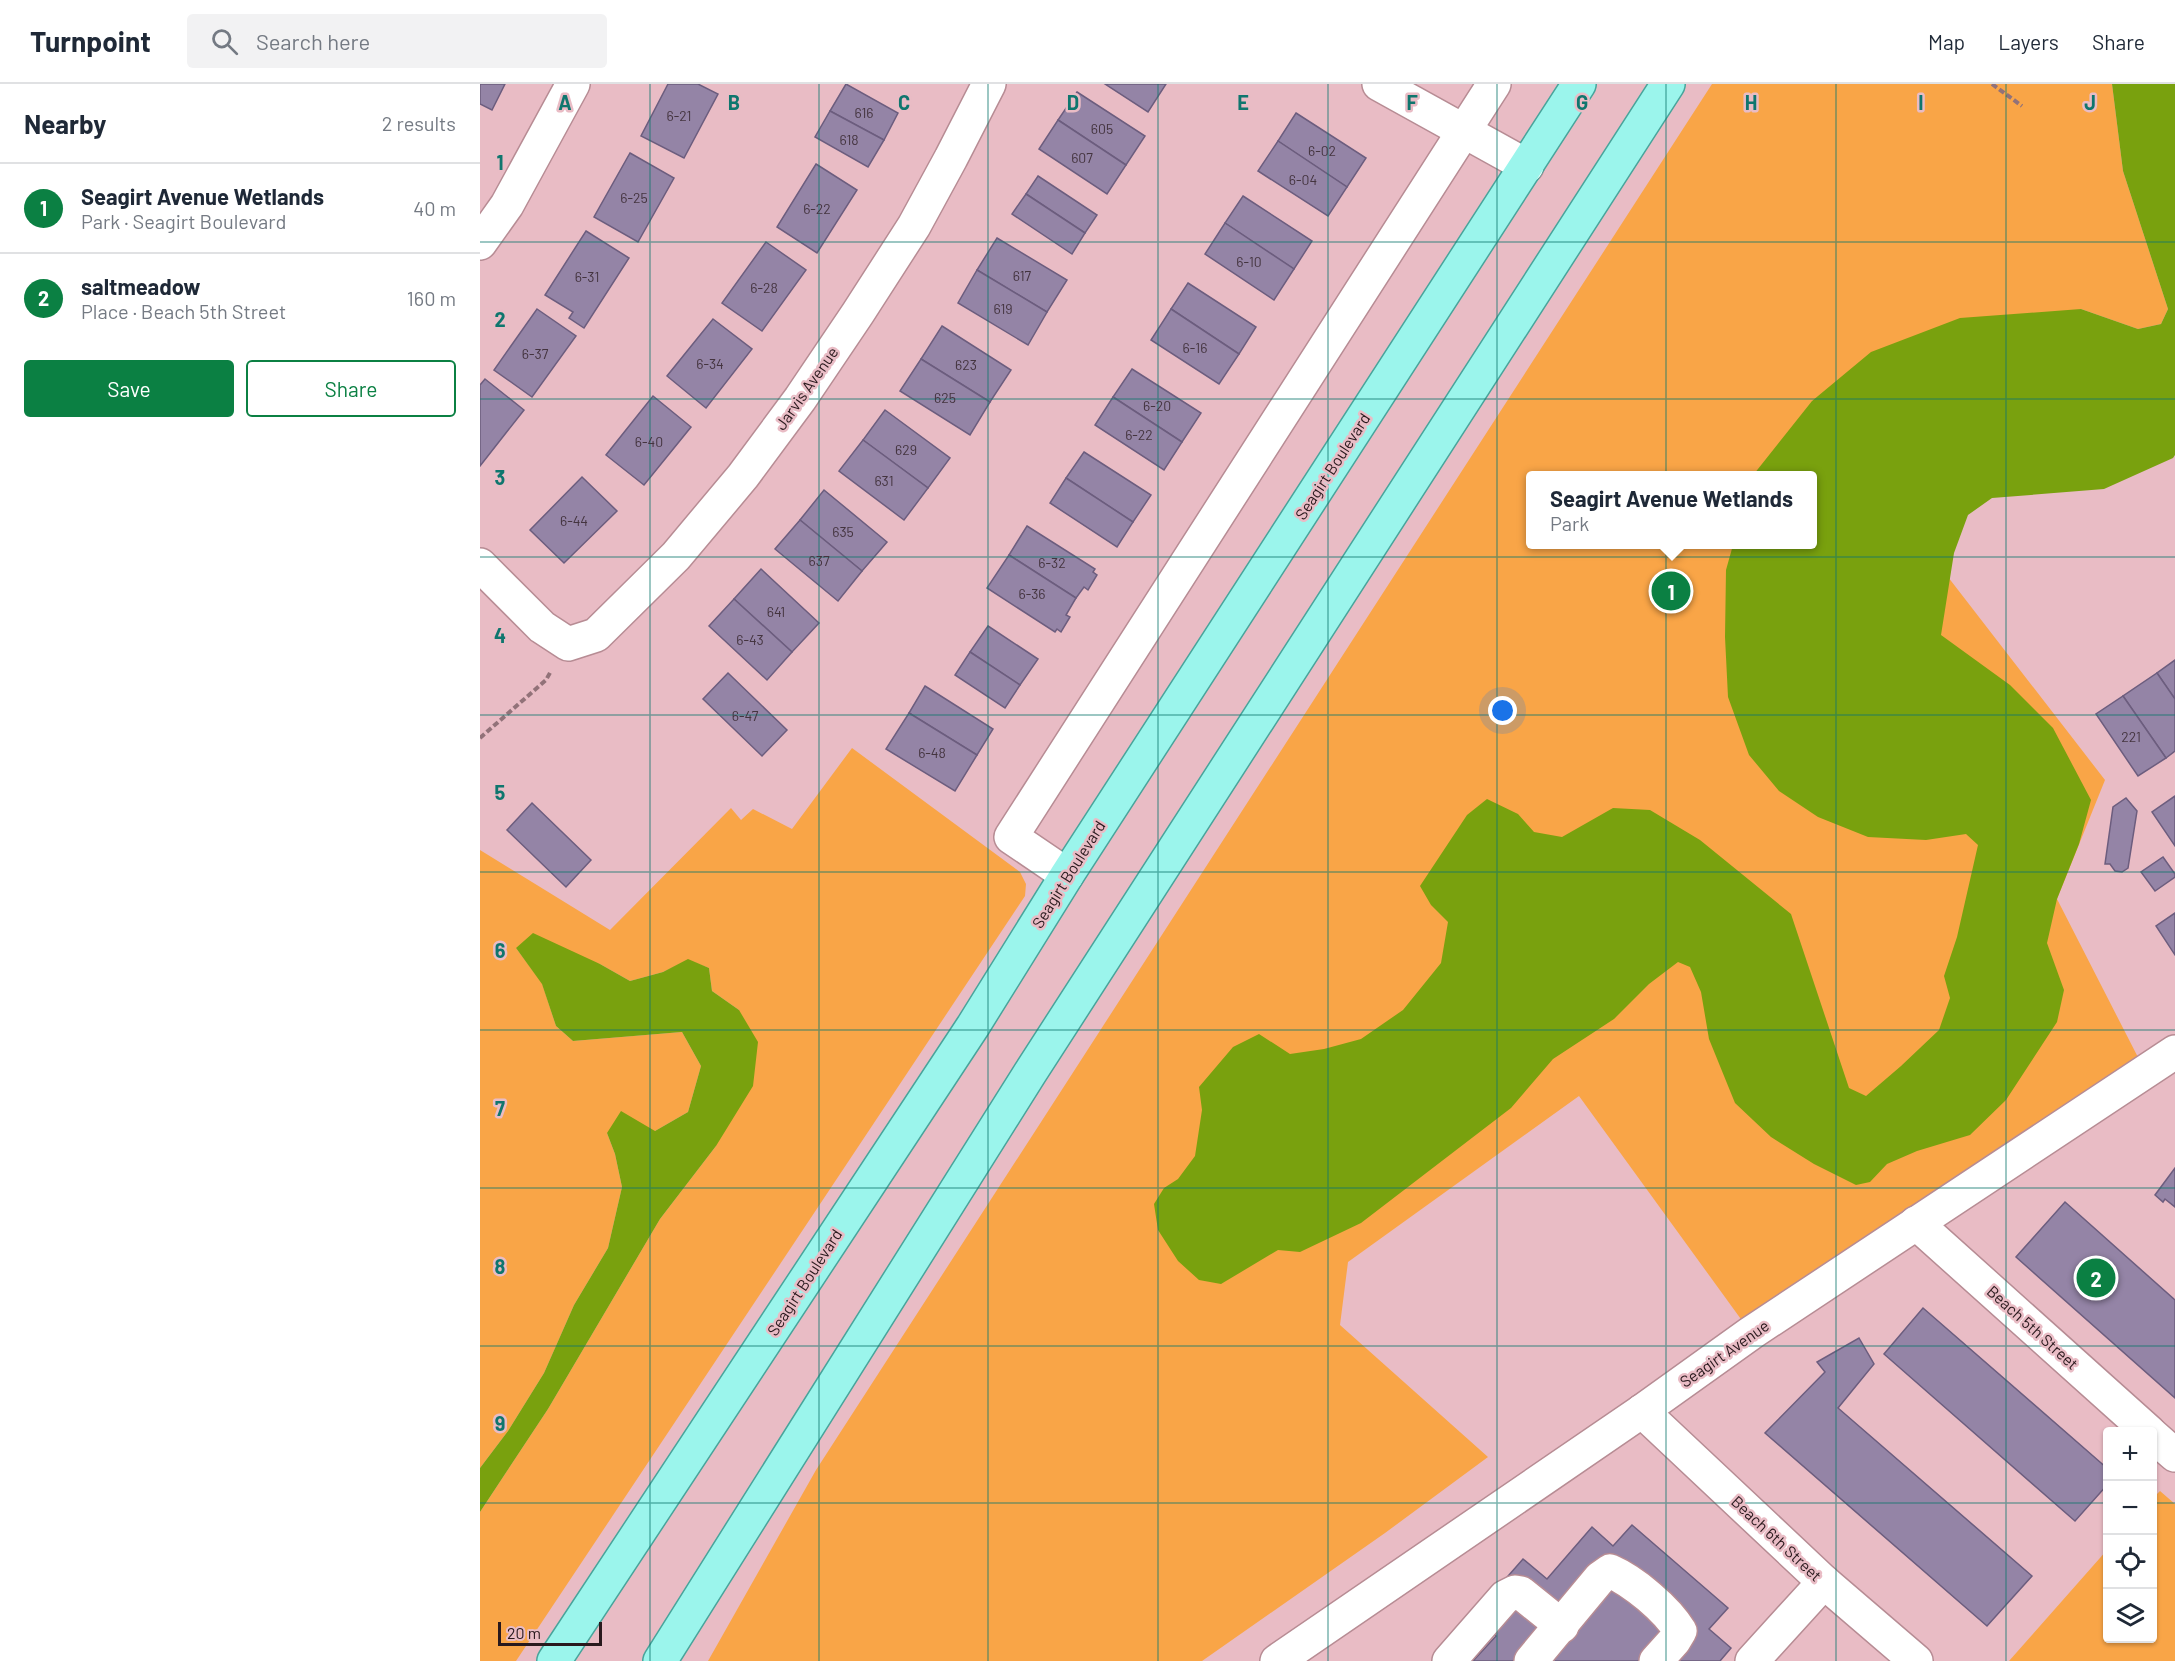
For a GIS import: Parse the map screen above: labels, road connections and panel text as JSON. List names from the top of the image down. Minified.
{"streets":{"main road":["Seagirt Boulevard"],"street":["Jarvis Avenue","Beach 5th Street","Seagirt Avenue","Beach 6th Street"]},"crossings":[["Beach 5th Street","Seagirt Avenue"],["Seagirt Avenue","Beach 6th Street"]],"house_numbers":["616","6-21","605","618","6-02","607","6-04","6-25","6-22","6-10","617","6-31","6-28","619","6-16","6-37","6-34","623","625","6-20","6-22","6-40","629","631","6-44","635","637","6-32","6-36","641","6-43","6-47","221","6-48"],"scale_bar":"20 m","page":{"header":"Turnpoint","search":"Search here","nav":["Map","Layers","Share"],"heading":["Nearby","2 results"],"list":[{"mark":"1","name":"Seagirt Avenue Wetlands","note":"Park · Seagirt Boulevard","value":"40 m"},{"mark":"2","name":"saltmeadow","note":"Place · Beach 5th Street","value":"160 m"}],"buttons":["Save","Share"],"popup":["Seagirt Avenue Wetlands","Park"],"pins":["1","2"],"map_buttons":["+","−"],"scale":"20 m"},"grid":{"columns":["A","B","C","D","E","F","G","H","I","J"],"rows":["1","2","3","4","5","6","7","8","9"]}}
